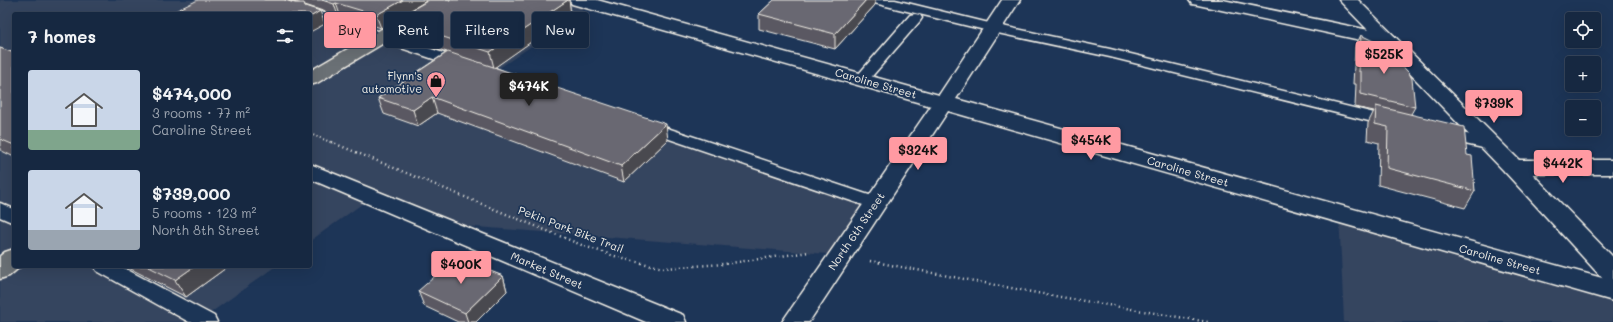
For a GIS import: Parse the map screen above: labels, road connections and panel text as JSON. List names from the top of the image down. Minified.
{"streets":{"street":["Caroline Street","North 6th Street","Market Street"],"path":["Pekin Park Bike Trail"]},"crossings":[["Caroline Street","North 6th Street"],["Pekin Park Bike Trail","North 6th Street"]],"places":{"shop":["Flynn's automotive"]},"page":{"map_buttons":["+","−"],"chip":["Buy","Rent","Filters","New"],"heading":"7 homes","price":["$525K","$474K","$739K","$454K","$324K","$442K","$400K"],"list":[{"name":"$474,000","note":"3 rooms · 77 m² · Caroline Street"},{"name":"$739,000","note":"5 rooms · 123 m² · North 8th Street"}]}}
